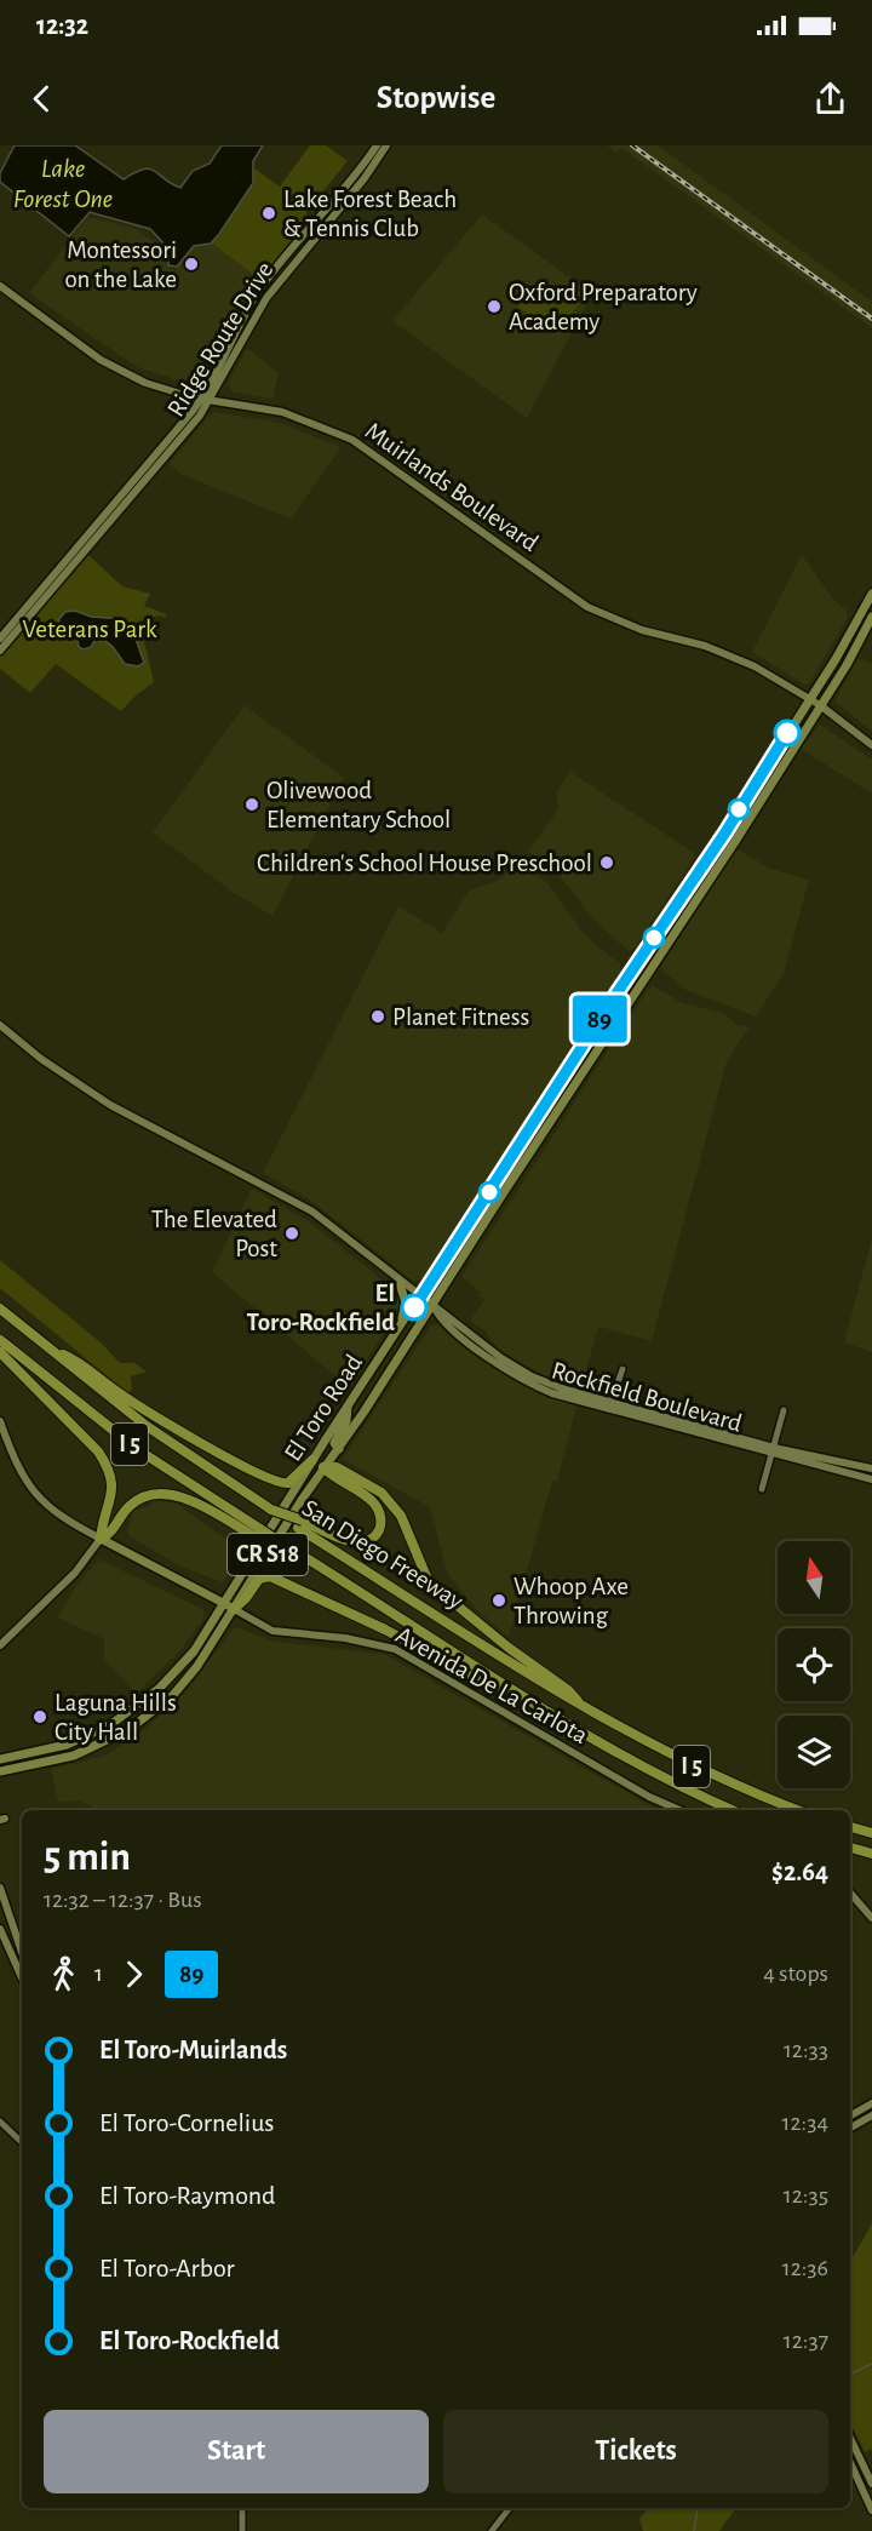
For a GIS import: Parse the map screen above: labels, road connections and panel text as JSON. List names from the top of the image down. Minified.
{"streets":{"highway":["I 5","San Diego Freeway"],"main road":["Ridge Route Drive","Muirlands Boulevard","Rockfield Boulevard","El Toro Road","CR S18","Avenida De La Carlota"]},"crossings":[["Ridge Route Drive","Muirlands Boulevard"],["Muirlands Boulevard","El Toro Road"],["Rockfield Boulevard","El Toro Road"],["El Toro Road","Avenida De La Carlota"]],"water":["Lake Forest One"],"parks":["Veterans Park"],"places":["Lake Forest Beach & Tennis Club","Montessori on the Lake","Oxford Preparatory Academy","Olivewood Elementary School","Children's School House Preschool","Planet Fitness","The Elevated Post","El Toro-Rockfield","Whoop Axe Throwing","Laguna Hills City Hall"],"lines":["bus line 89"],"north":"top","page":{"status":"12:32","header":"Stopwise","on_map":"89","heading":["5 min","12:32 – 12:37 · Bus","$2.64"],"legs":["1","89","4 stops"],"list":[{"name":"El Toro-Muirlands","value":"12:33"},{"name":"El Toro-Cornelius","value":"12:34"},{"name":"El Toro-Raymond","value":"12:35"},{"name":"El Toro-Arbor","value":"12:36"},{"name":"El Toro-Rockfield","value":"12:37"}],"buttons":["Start","Tickets"]}}
